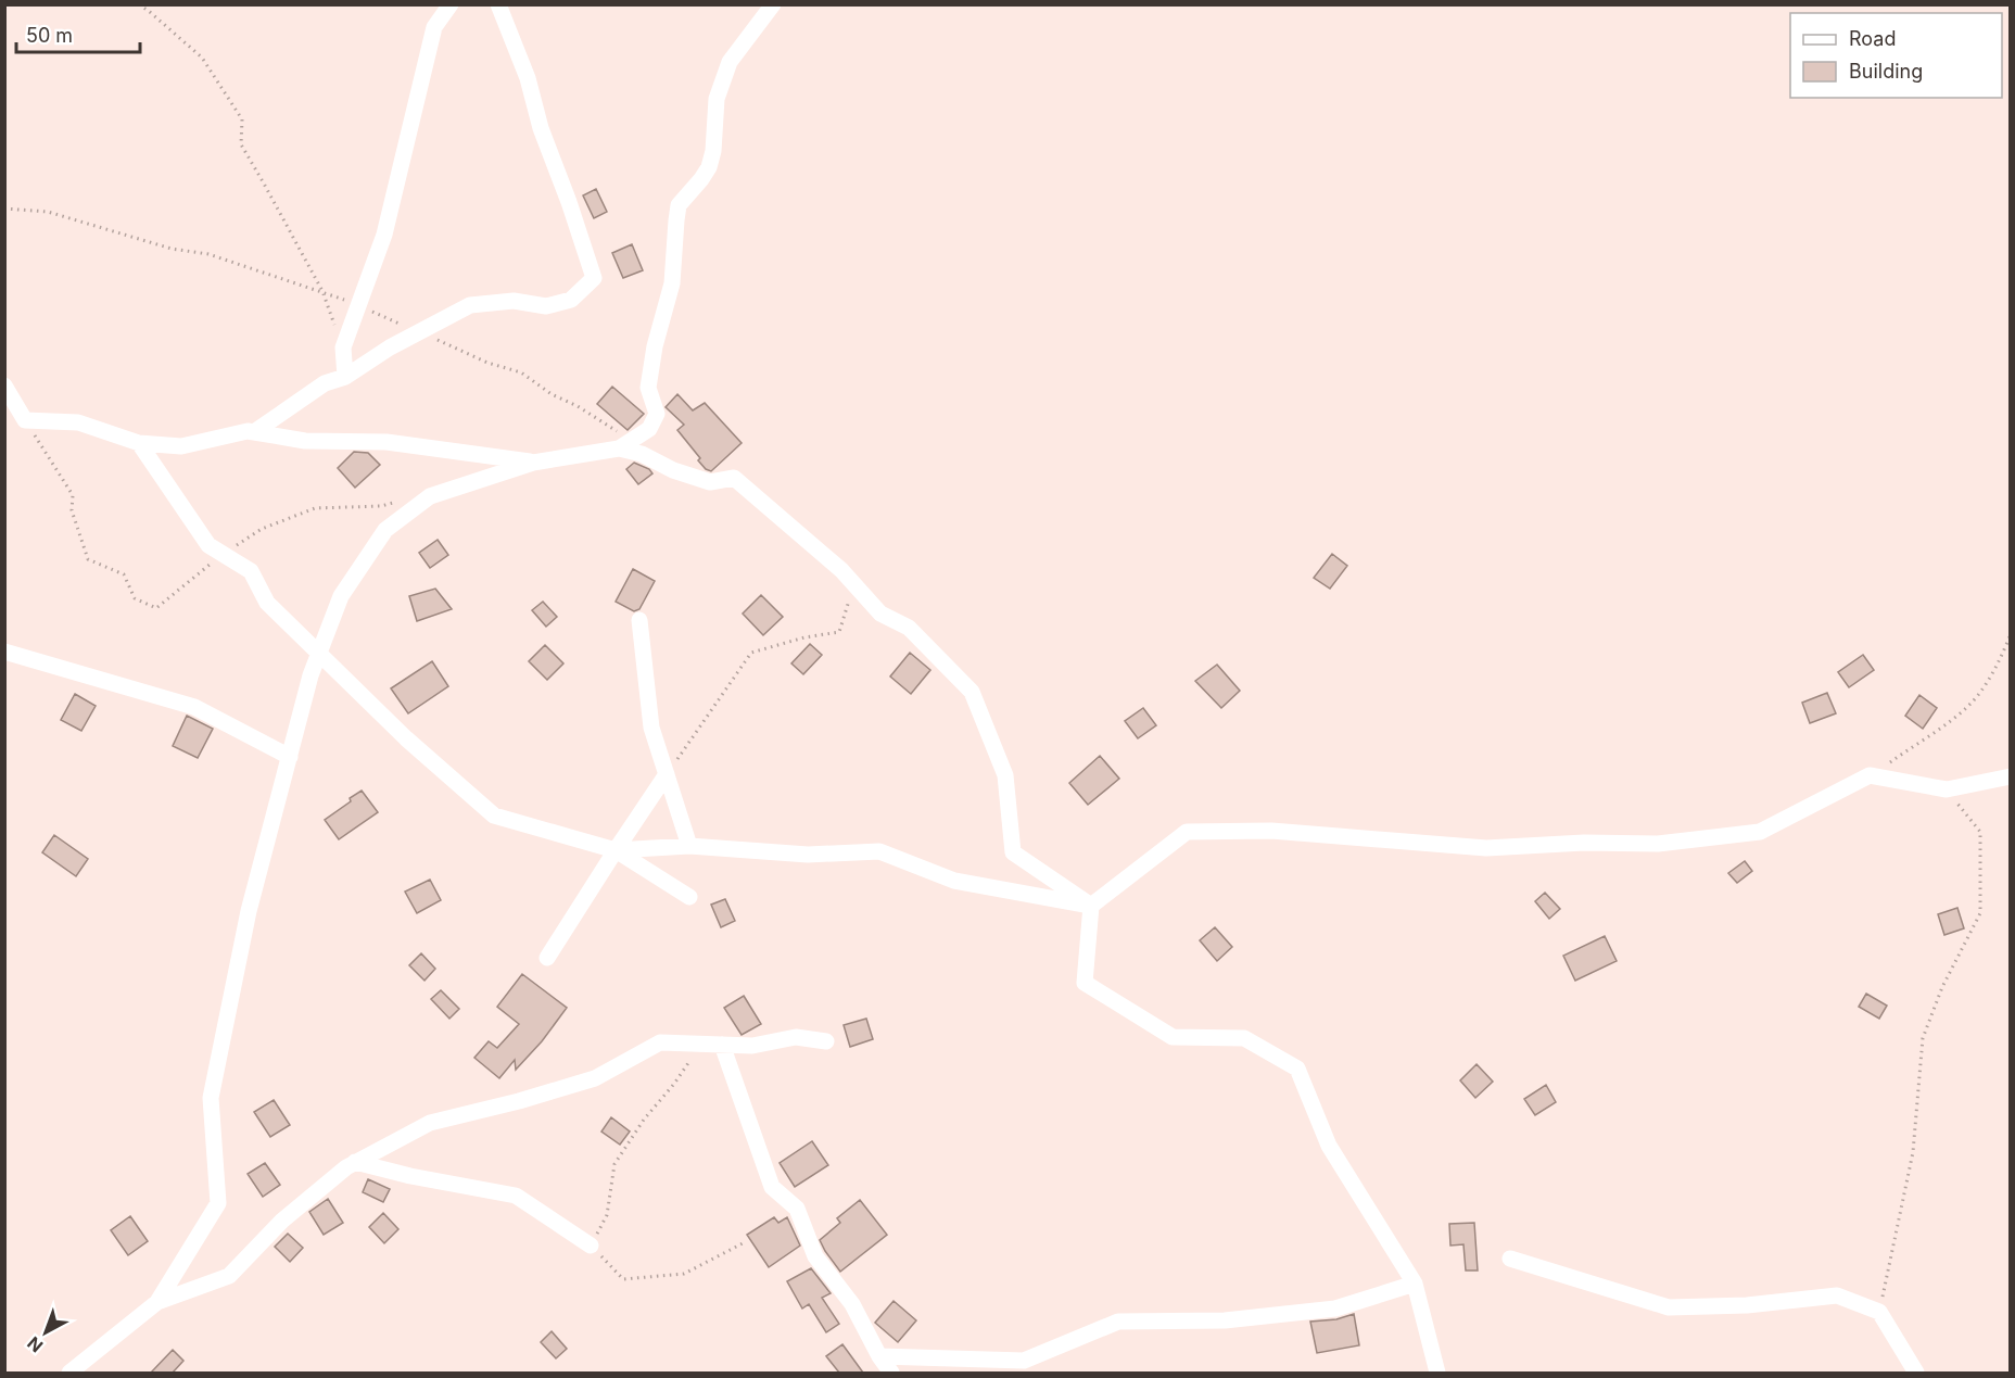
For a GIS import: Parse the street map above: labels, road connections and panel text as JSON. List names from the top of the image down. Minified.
{"legend":["Road","Building"],"scale_bar":"50 m","north":"bottom left"}
